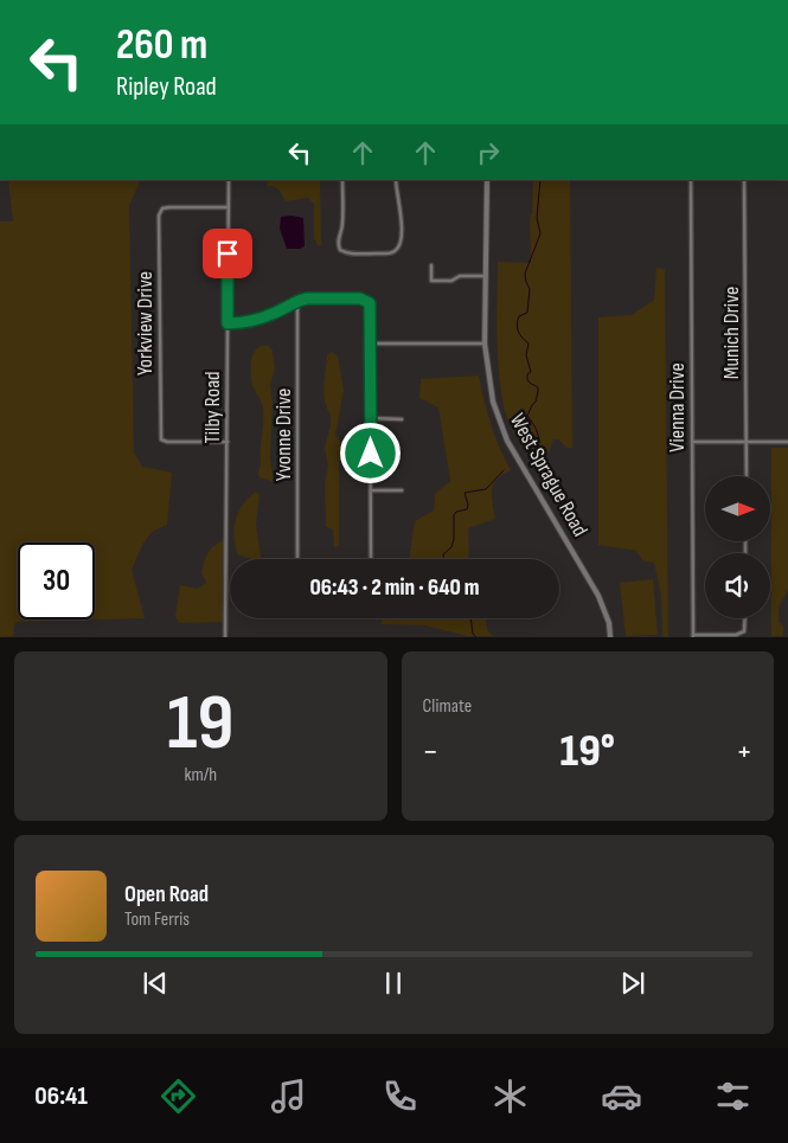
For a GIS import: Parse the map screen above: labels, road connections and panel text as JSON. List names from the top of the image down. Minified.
{"streets":{"street":["Yorkview Drive","Munich Drive","Tilby Road","Vienna Drive","Yvonne Drive","West Sprague Road"]},"crossings":[["Yorkview Drive","Tilby Road"]],"north":"right","page":{"turn":["260 m","Ripley Road"],"limit":"30","trip":"06:43 · 2 min · 640 m","tile":[["19","km/h"],"Climate"],"heat":["−","19°","+"],"song":["Open Road","Tom Ferris"],"tabs":"06:41"}}
